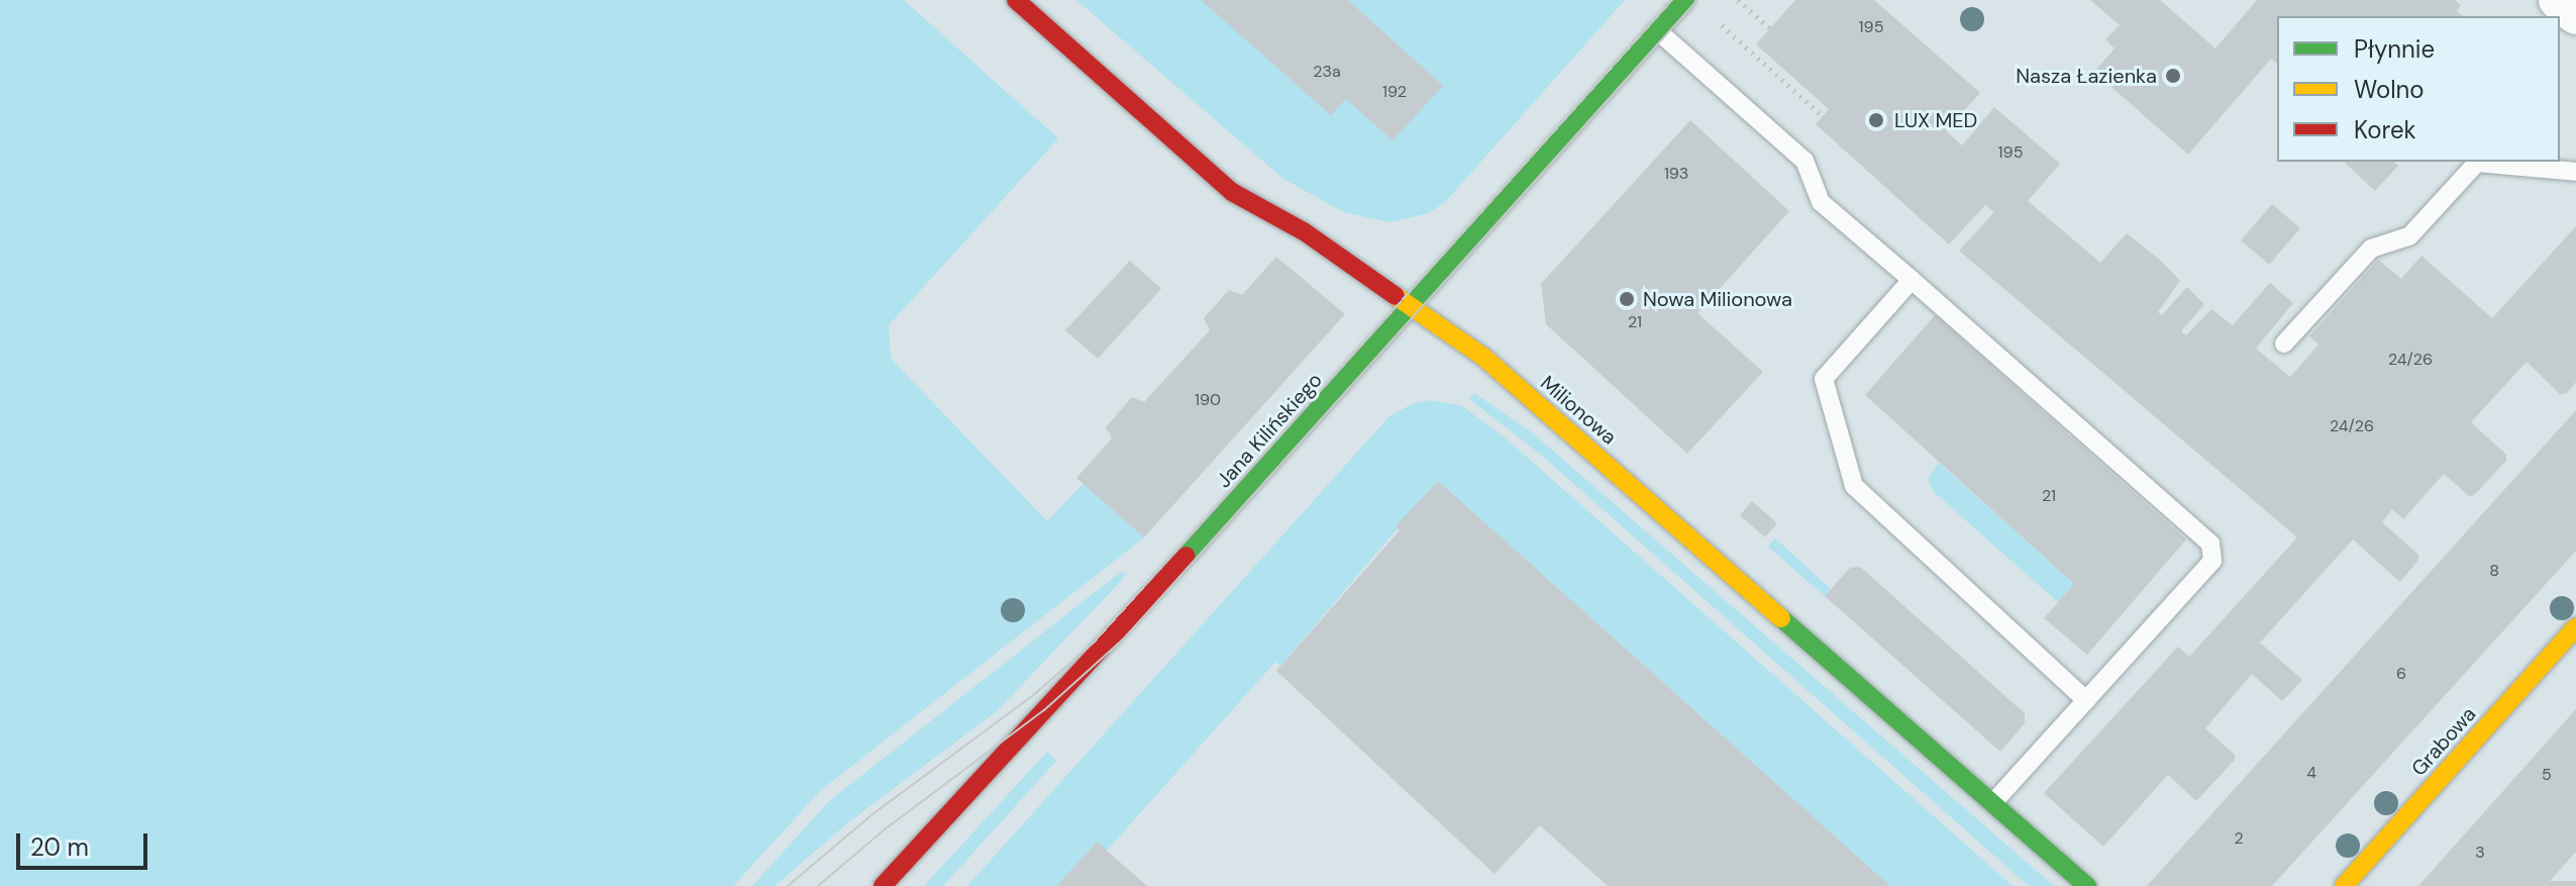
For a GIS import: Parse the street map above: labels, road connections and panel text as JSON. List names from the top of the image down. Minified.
{"streets":{"street":["Milionowa","Jana Kilińskiego","Grabowa"]},"crossings":[["Milionowa","Jana Kilińskiego"]],"places":["Nasza Łazienka","LUX MED","Nowa Milionowa"],"house_numbers":["195","23a","192","195","193","21","24/26","190","24/26","21","8","6","4","5","2","3"],"legend":["Płynnie","Wolno","Korek"],"scale_bar":"20 m"}
